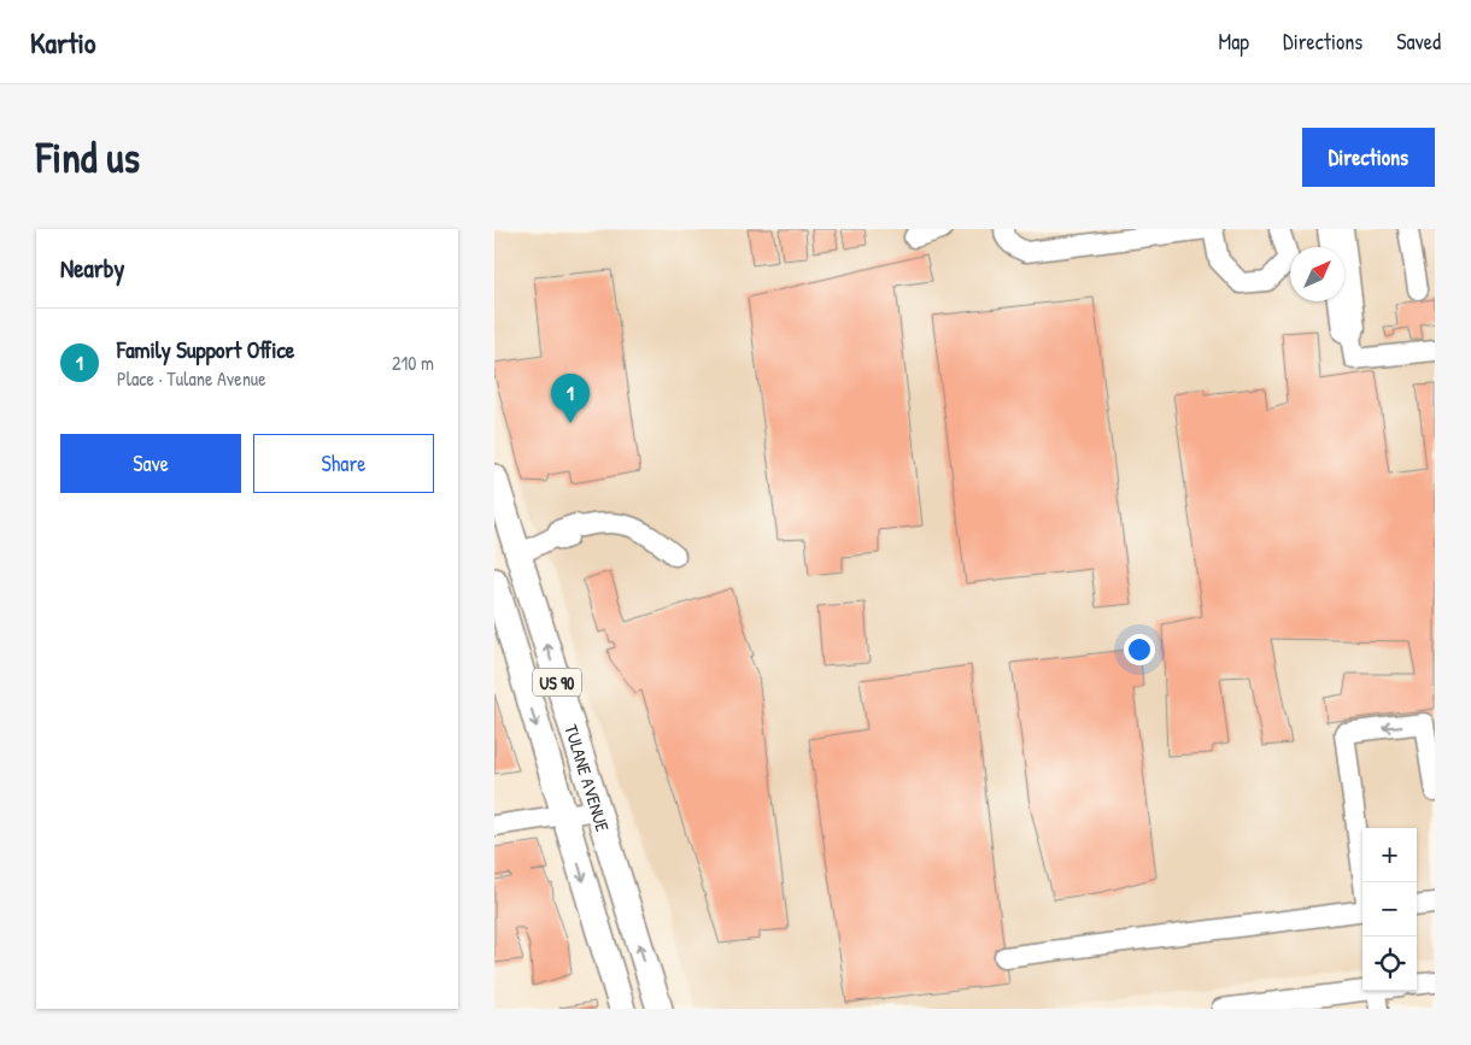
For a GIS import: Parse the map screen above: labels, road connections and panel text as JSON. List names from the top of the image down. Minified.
{"streets":{"main road":["US 90","TULANE AVENUE"]},"north":"top right","page":{"header":"Kartio","nav":["Map","Directions","Saved"],"buttons":["Directions",["Save","Share"]],"title":"Find us","heading":"Nearby","list":[{"mark":"1","name":"Family Support Office","note":"Place · Tulane Avenue","value":"210 m"}],"pins":"1","map_buttons":["+","−"]}}
